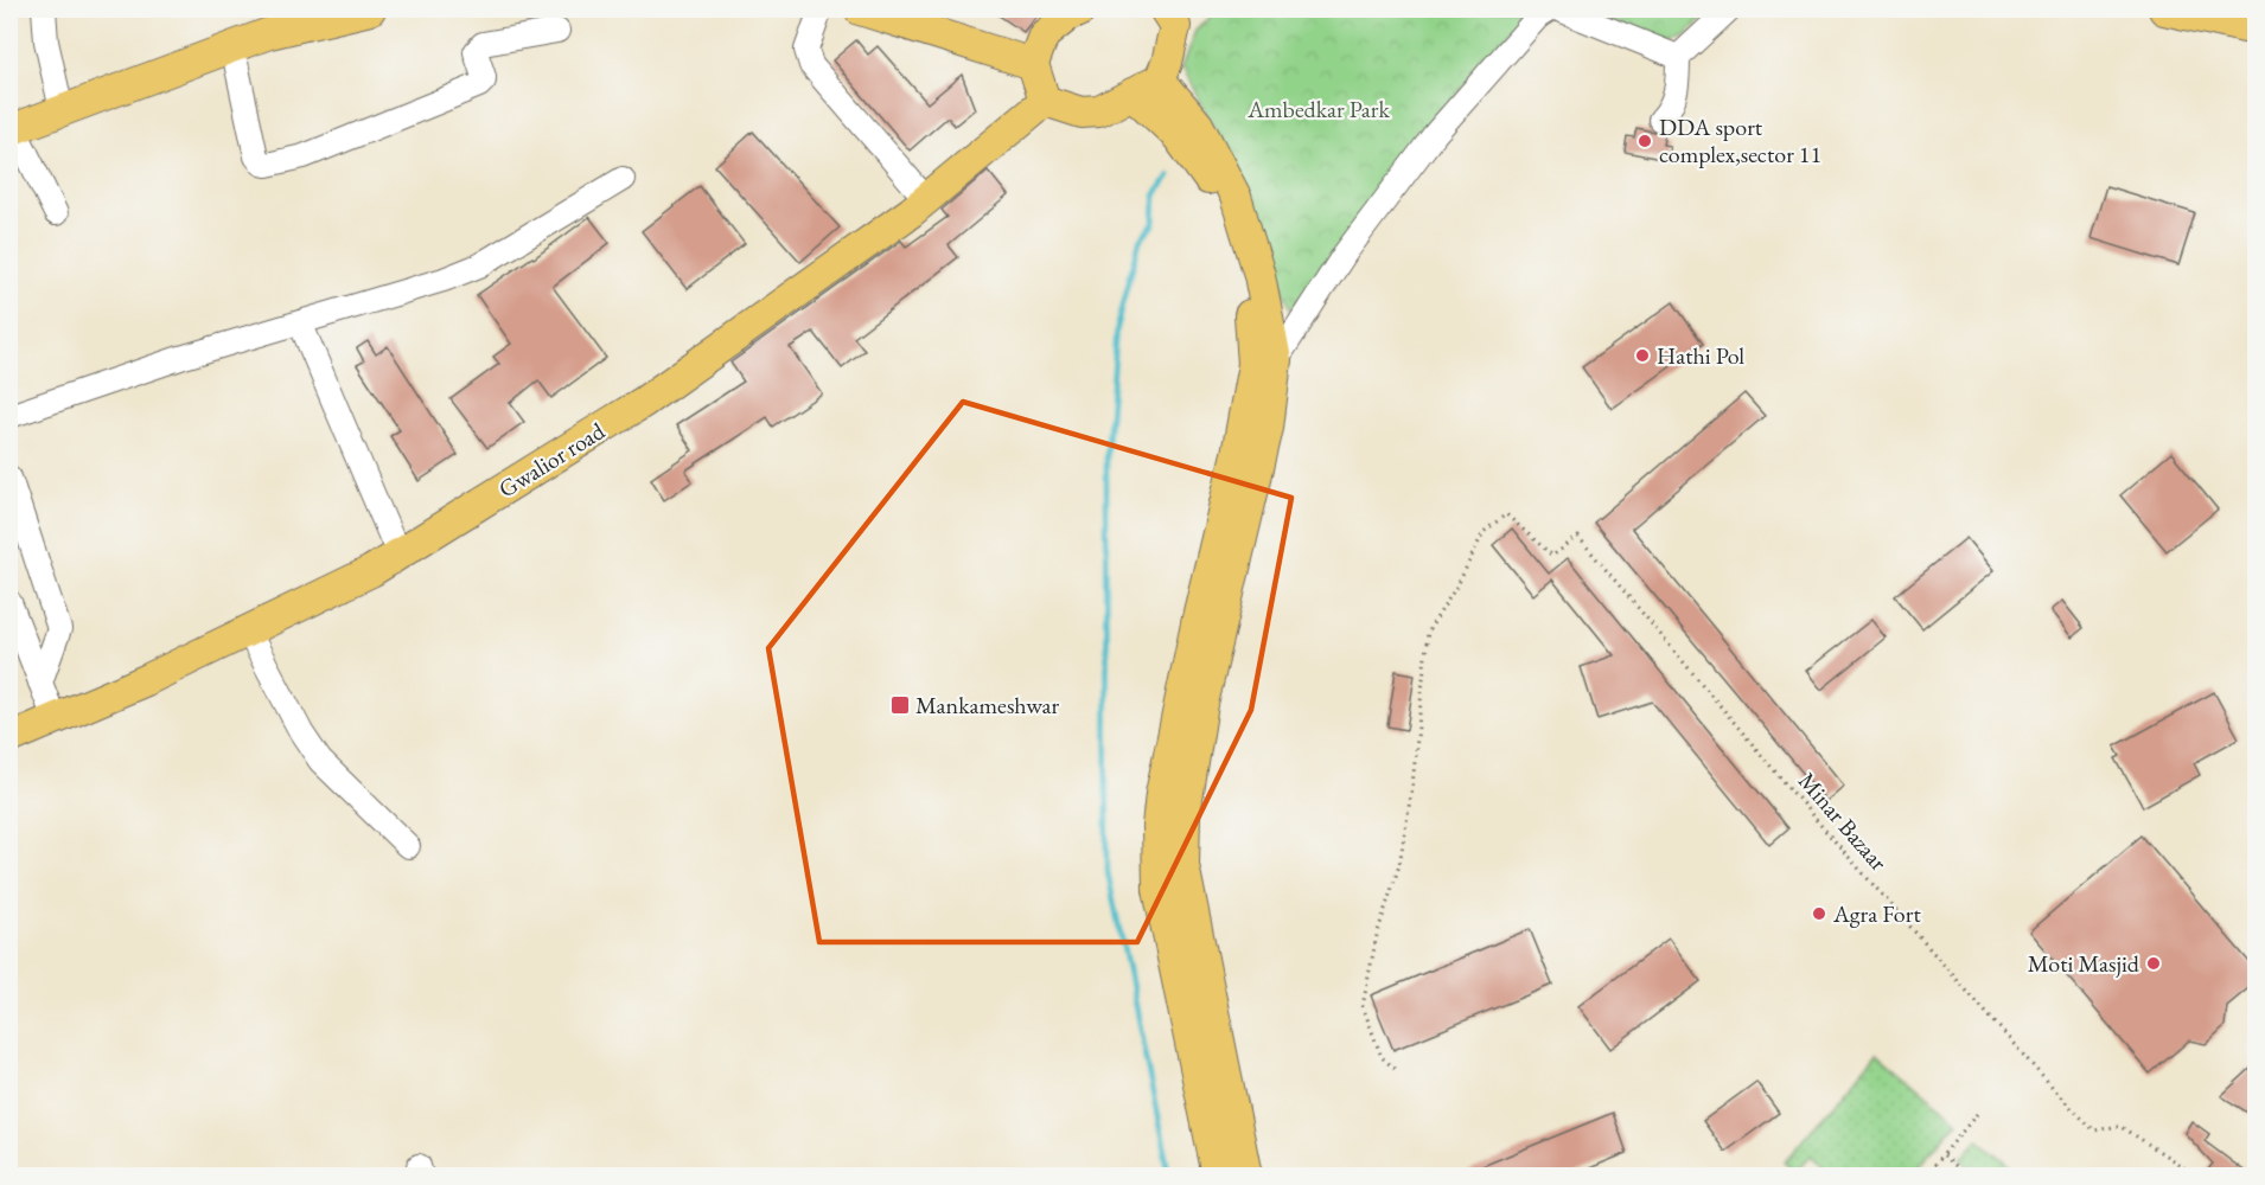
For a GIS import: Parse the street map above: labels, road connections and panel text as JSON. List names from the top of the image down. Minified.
{"streets":{"main road":["Gwalior road"],"path":["Minar Bazaar"]},"parks":["Ambedkar Park"],"places":{"other":["DDA sport complex,sector 11","Hathi Pol","Agra Fort","Moti Masjid"],"transit":["Mankameshwar"]}}
